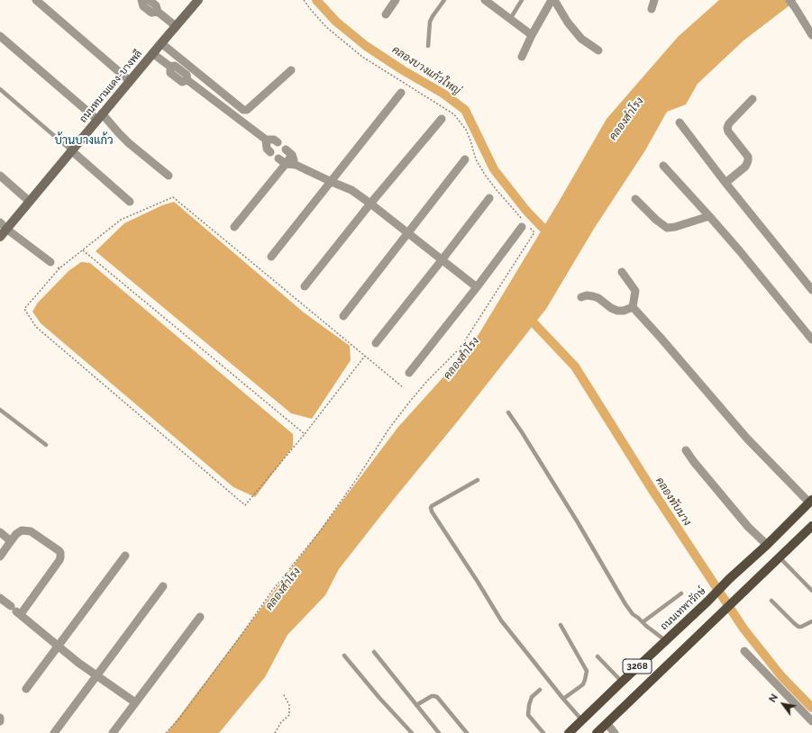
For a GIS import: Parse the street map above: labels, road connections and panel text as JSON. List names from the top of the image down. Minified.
{"streets":{"main road":["ถนนหนามแดง-บางพลี","ถนนเทพารักษ์","3268"]},"districts":["บ้านบางแก้ว"],"water":["คลองบางแก้วใหญ่","คลองสำโรง","คลองทับนาง"],"north":"top left"}
